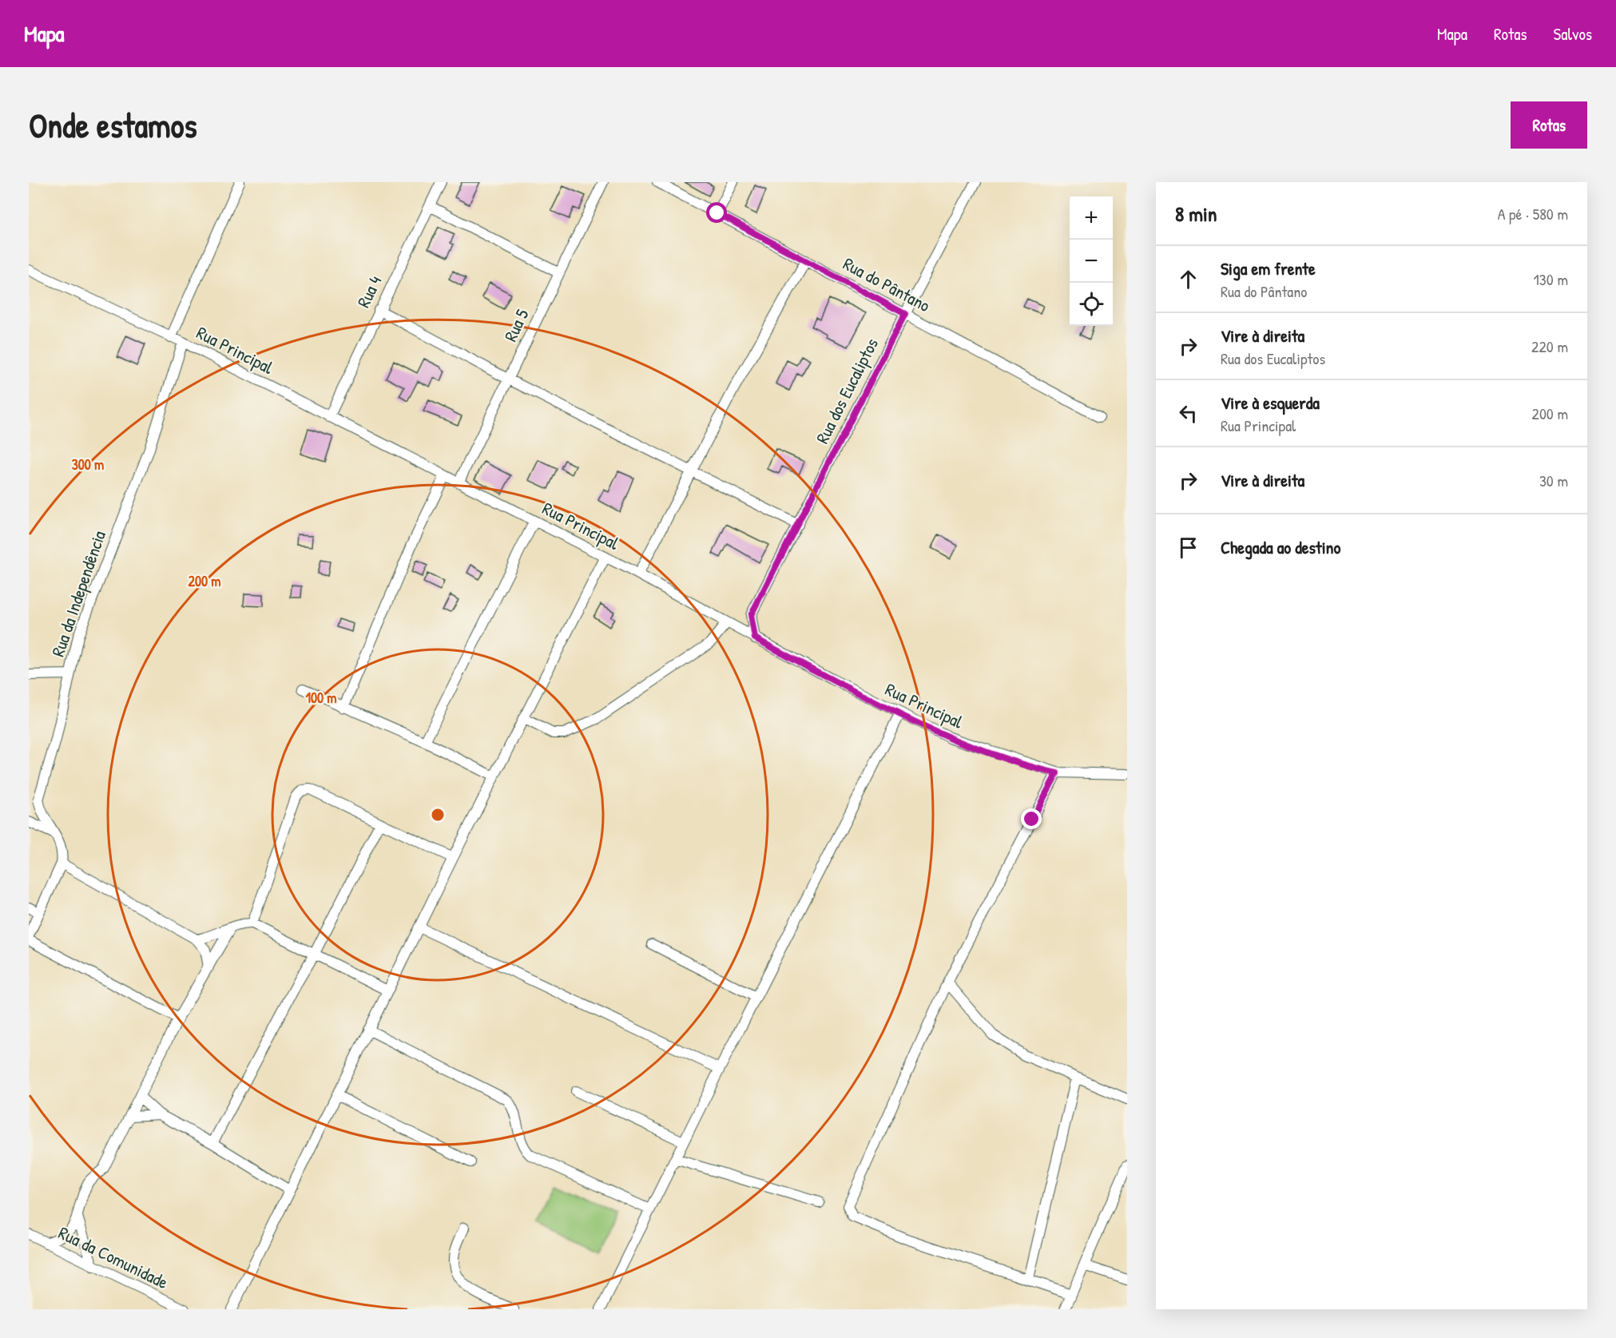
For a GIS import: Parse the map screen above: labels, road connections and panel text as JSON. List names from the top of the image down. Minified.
{"streets":{"street":["Rua do Pântano","Rua 4","Rua 5","Rua Principal","Rua dos Eucaliptos","Rua da Independência","Rua da Comunidade"]},"crossings":[["Rua do Pântano","Rua dos Eucaliptos"],["Rua 4","Rua Principal"],["Rua 5","Rua Principal"],["Rua Principal","Rua da Independência"]],"page":{"header":"Mapa","nav":["Mapa","Rotas","Salvos"],"buttons":"Rotas","title":"Onde estamos","heading":["8 min","A pé · 580 m"],"map_buttons":["+","−"],"list":[["Siga em frente","Rua do Pântano","130 m"],["Vire à direita","Rua dos Eucaliptos","220 m"],["Vire à esquerda","Rua Principal","200 m"],["Vire à direita","30 m"],"Chegada ao destino"]},"rings":["300 m","200 m","100 m"]}
